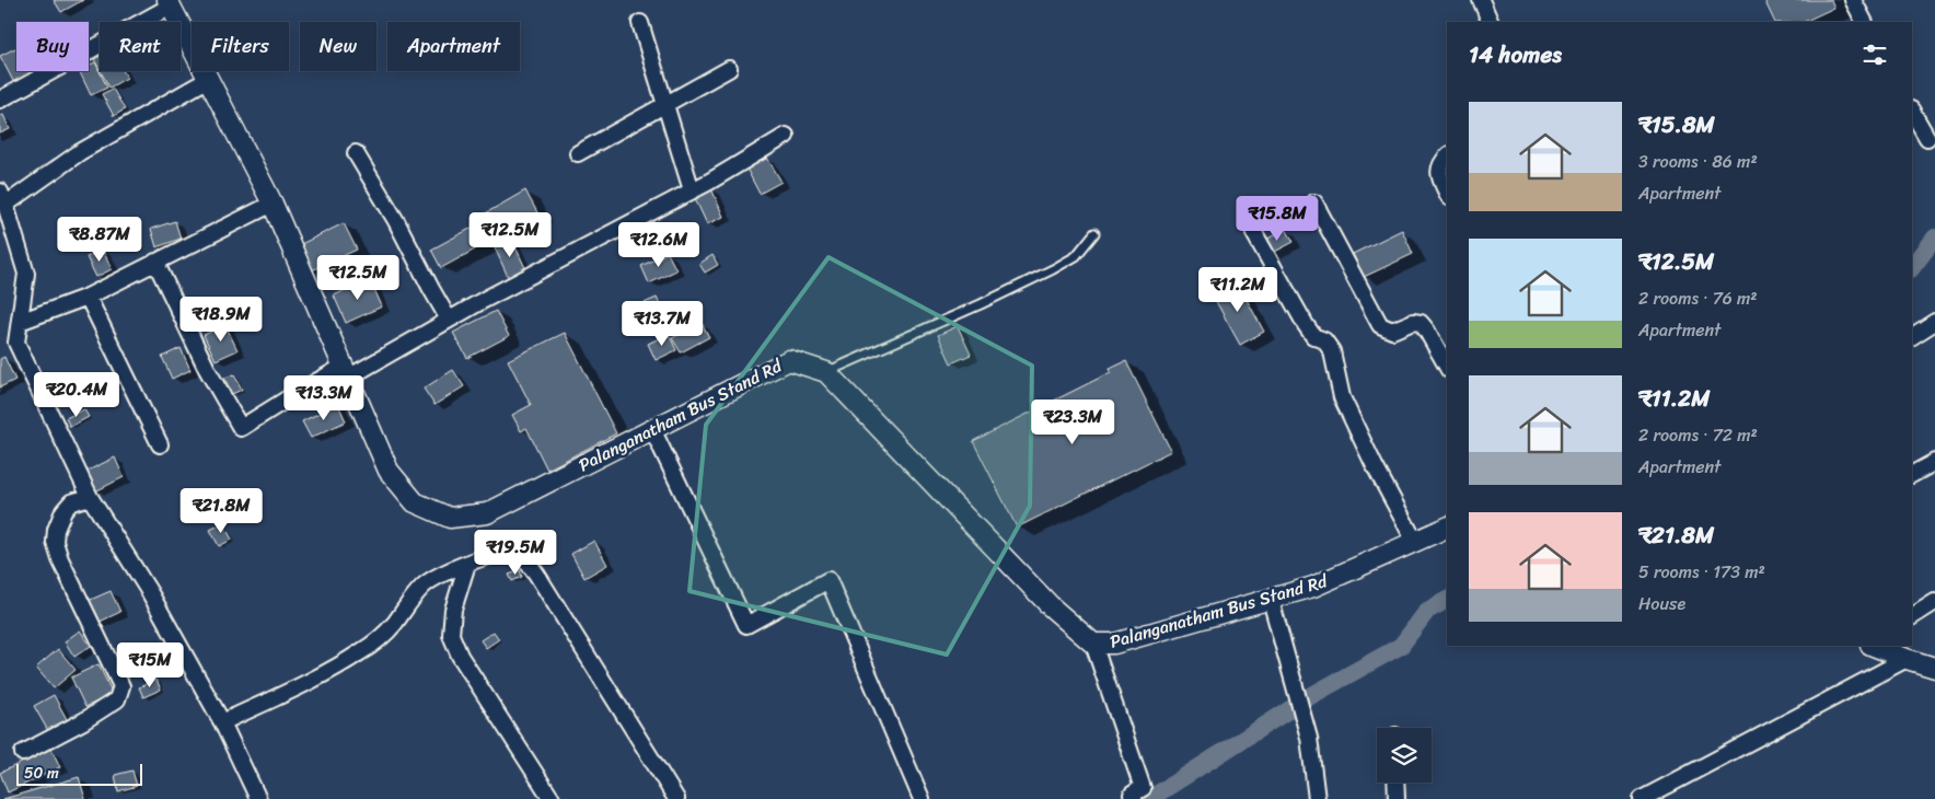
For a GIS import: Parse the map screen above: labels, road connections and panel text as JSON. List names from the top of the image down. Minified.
{"streets":{"street":["Palanganatham Bus Stand Rd"]},"scale_bar":"50 m","page":{"chip":["Buy","Rent","Filters","New","Apartment"],"heading":"14 homes","list":[{"name":"₹15.8M","note":"3 rooms · 86 m² · Apartment"},{"name":"₹12.5M","note":"2 rooms · 76 m² · Apartment"},{"name":"₹11.2M","note":"2 rooms · 72 m² · Apartment"},{"name":"₹21.8M","note":"5 rooms · 173 m² · House"}],"price":["₹15.8M","₹12.5M","₹8.87M","₹12.6M","₹12.5M","₹11.2M","₹18.9M","₹13.7M","₹20.4M","₹13.3M","₹23.3M","₹21.8M","₹19.5M","₹15M"],"scale":"50 m"}}
